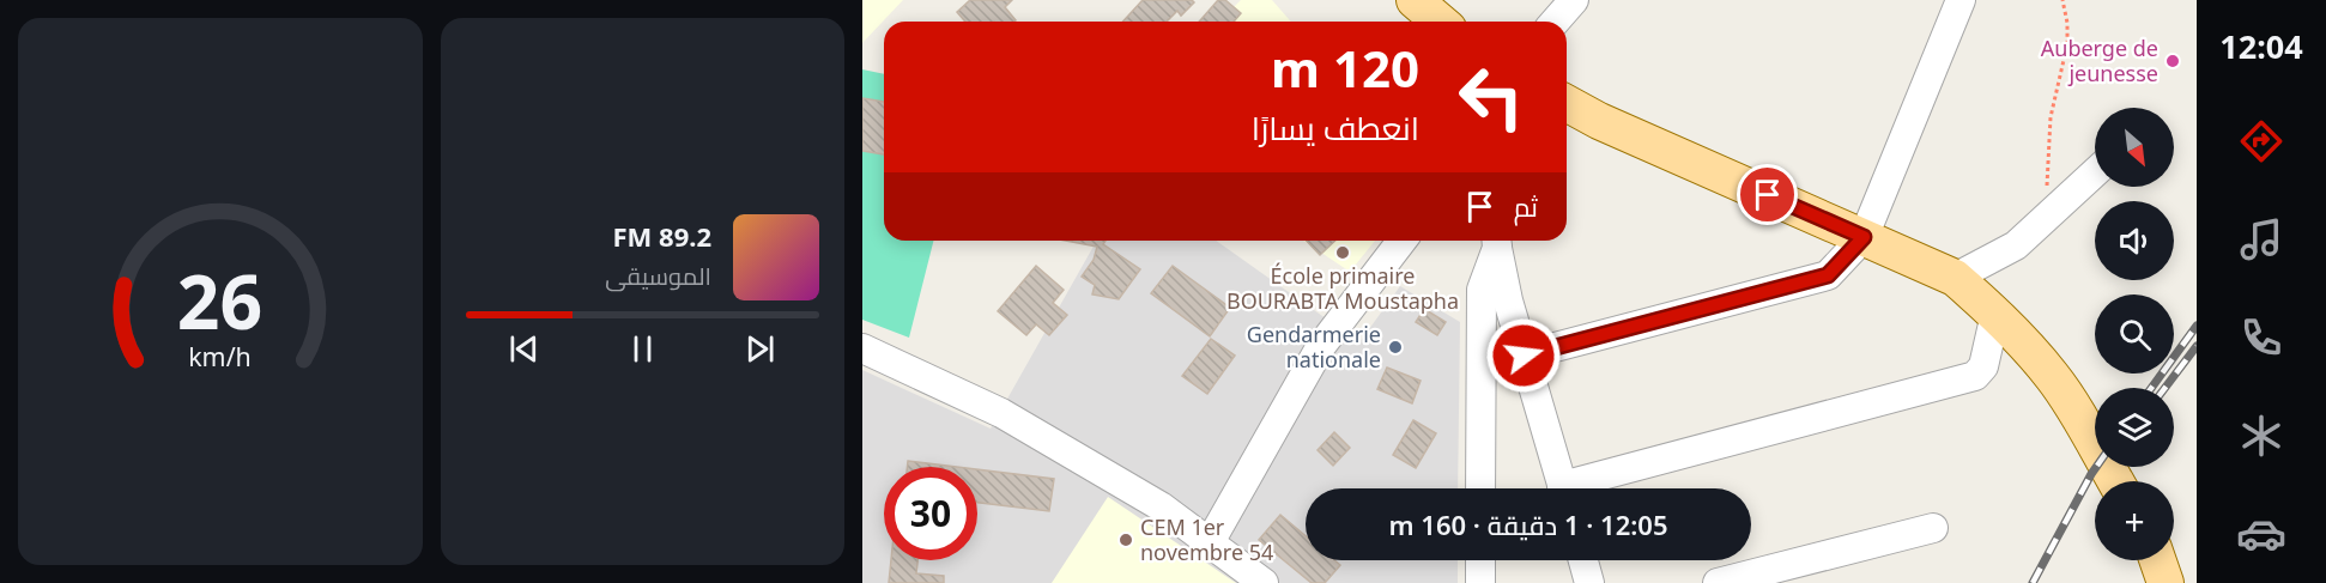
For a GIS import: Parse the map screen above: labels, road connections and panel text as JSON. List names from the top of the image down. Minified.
{"places":["Auberge de jeunesse","École primaire BOURABTA Moustapha","Gendarmerie nationale","CEM 1er novembre 54"],"north":"bottom right","page":{"tabs":"12:04","turn":["120 m","انعطف يسارًا"],"map_buttons":"+","then":"ثم","song":["89.2 FM","الموسيقى"],"limit":"30","trip":"12:05 · 1 دقيقة · 160 m","gauge":["26","km/h"]}}
